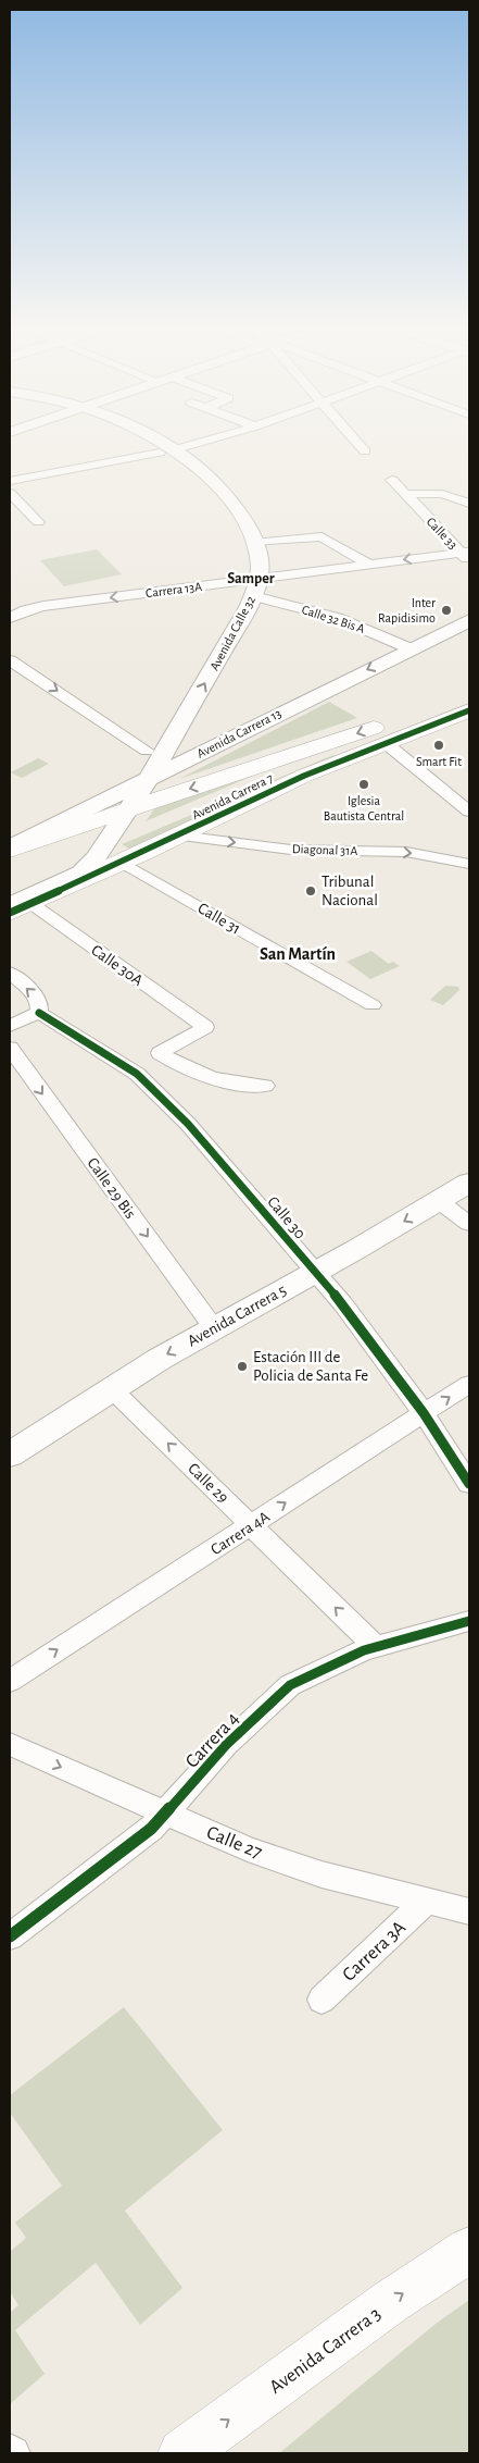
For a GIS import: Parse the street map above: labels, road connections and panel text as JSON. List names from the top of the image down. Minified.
{"streets":{"main road":["Avenida Calle 32","Avenida Carrera 13","Avenida Carrera 7","Avenida Carrera 5","Avenida Carrera 3"],"street":["Calle 33","Carrera 13A","Calle 32 Bis A","Diagonal 31A","Calle 31","Calle 30A","Calle 29 Bis","Calle 30","Calle 29","Carrera 4A","Carrera 4","Calle 27","Carrera 3A"]},"crossings":[["Calle 33","Carrera 13A"],["Carrera 13A","Calle 32 Bis A"],["Carrera 13A","Avenida Calle 32"],["Calle 32 Bis A","Avenida Calle 32"],["Calle 32 Bis A","Avenida Carrera 13"],["Avenida Calle 32","Avenida Carrera 13"],["Avenida Calle 32","Avenida Carrera 7"],["Avenida Carrera 7","Diagonal 31A"],["Avenida Carrera 7","Calle 31"],["Avenida Carrera 7","Calle 30A"],["Calle 29 Bis","Avenida Carrera 5"],["Calle 30","Avenida Carrera 5"],["Calle 30","Carrera 4A"],["Avenida Carrera 5","Calle 29"],["Calle 29","Carrera 4A"],["Calle 29","Carrera 4"],["Carrera 4","Calle 27"],["Calle 27","Carrera 3A"]],"one_way":["Avenida Carrera 13","Diagonal 31A","Calle 29 Bis","Avenida Carrera 5","Calle 29","Carrera 4A","Avenida Carrera 3"],"districts":["Samper","San Martín"],"places":["Inter Rapidisimo","Smart Fit","Iglesia Bautista Central","Tribunal Nacional","Estación III de Policia de Santa Fe"]}
